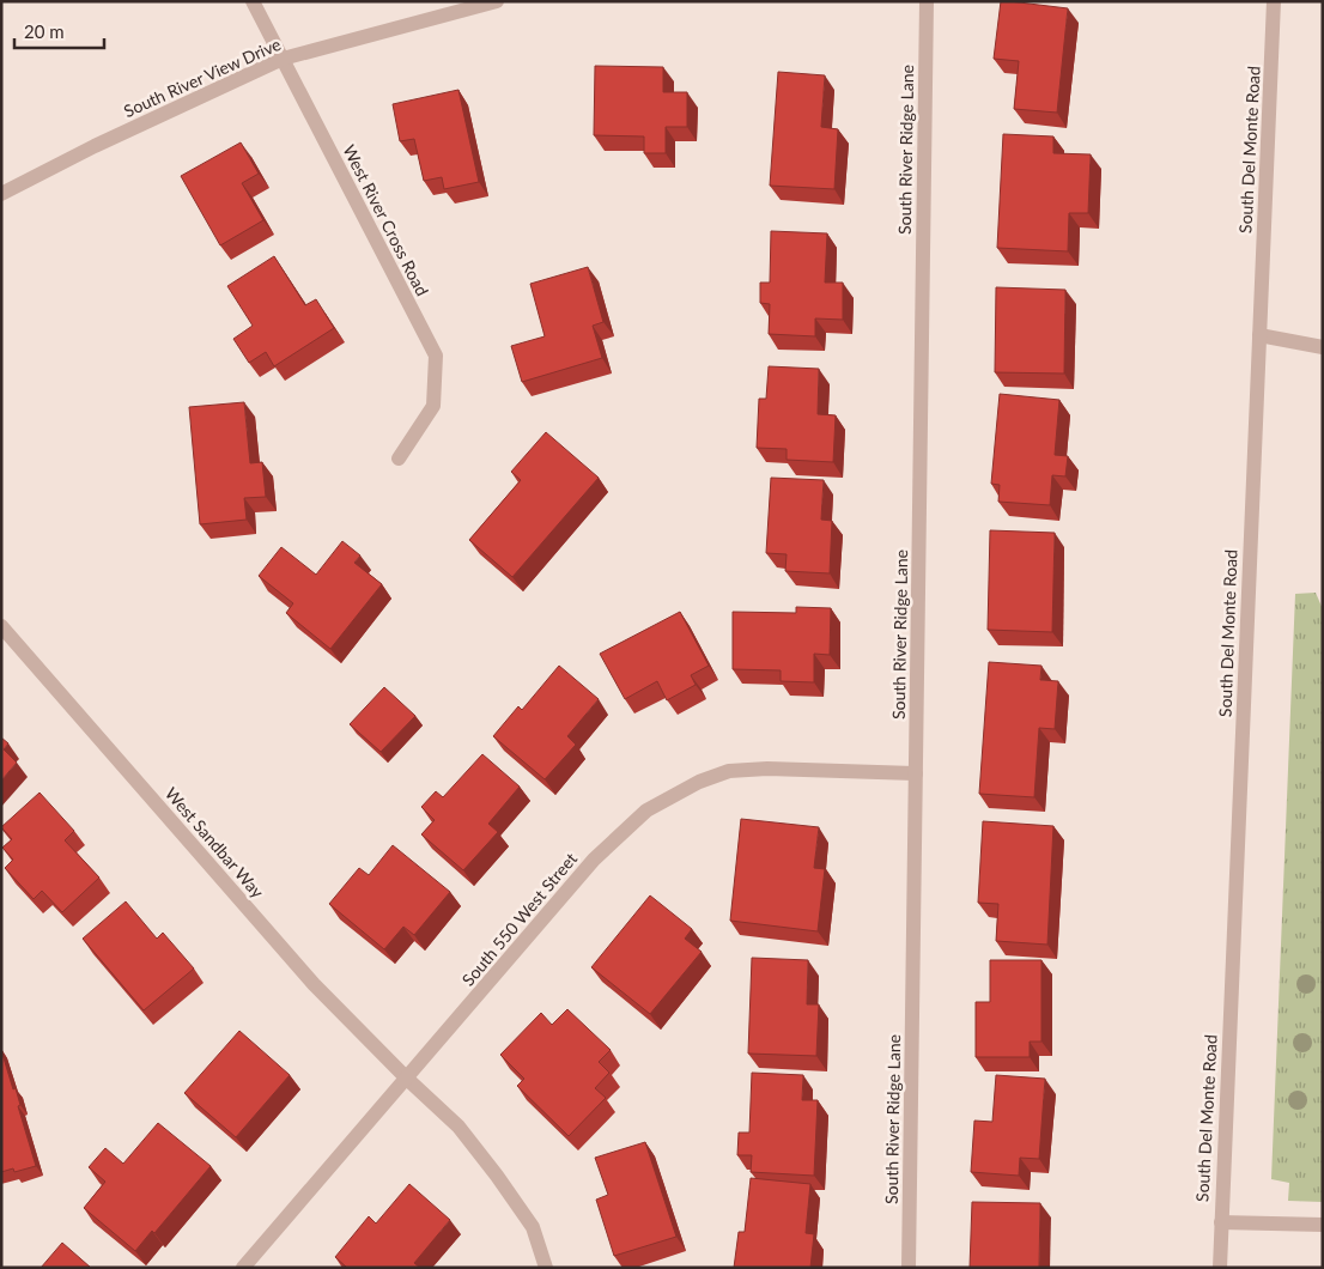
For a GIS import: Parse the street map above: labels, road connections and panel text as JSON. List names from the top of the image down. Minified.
{"streets":{"street":["South River View Drive","South River Ridge Lane","South Del Monte Road","West River Cross Road","West Sandbar Way","South 550 West Street"]},"crossings":[["South River View Drive","West River Cross Road"],["South River Ridge Lane","South 550 West Street"],["West Sandbar Way","South 550 West Street"]],"scale_bar":"20 m"}
